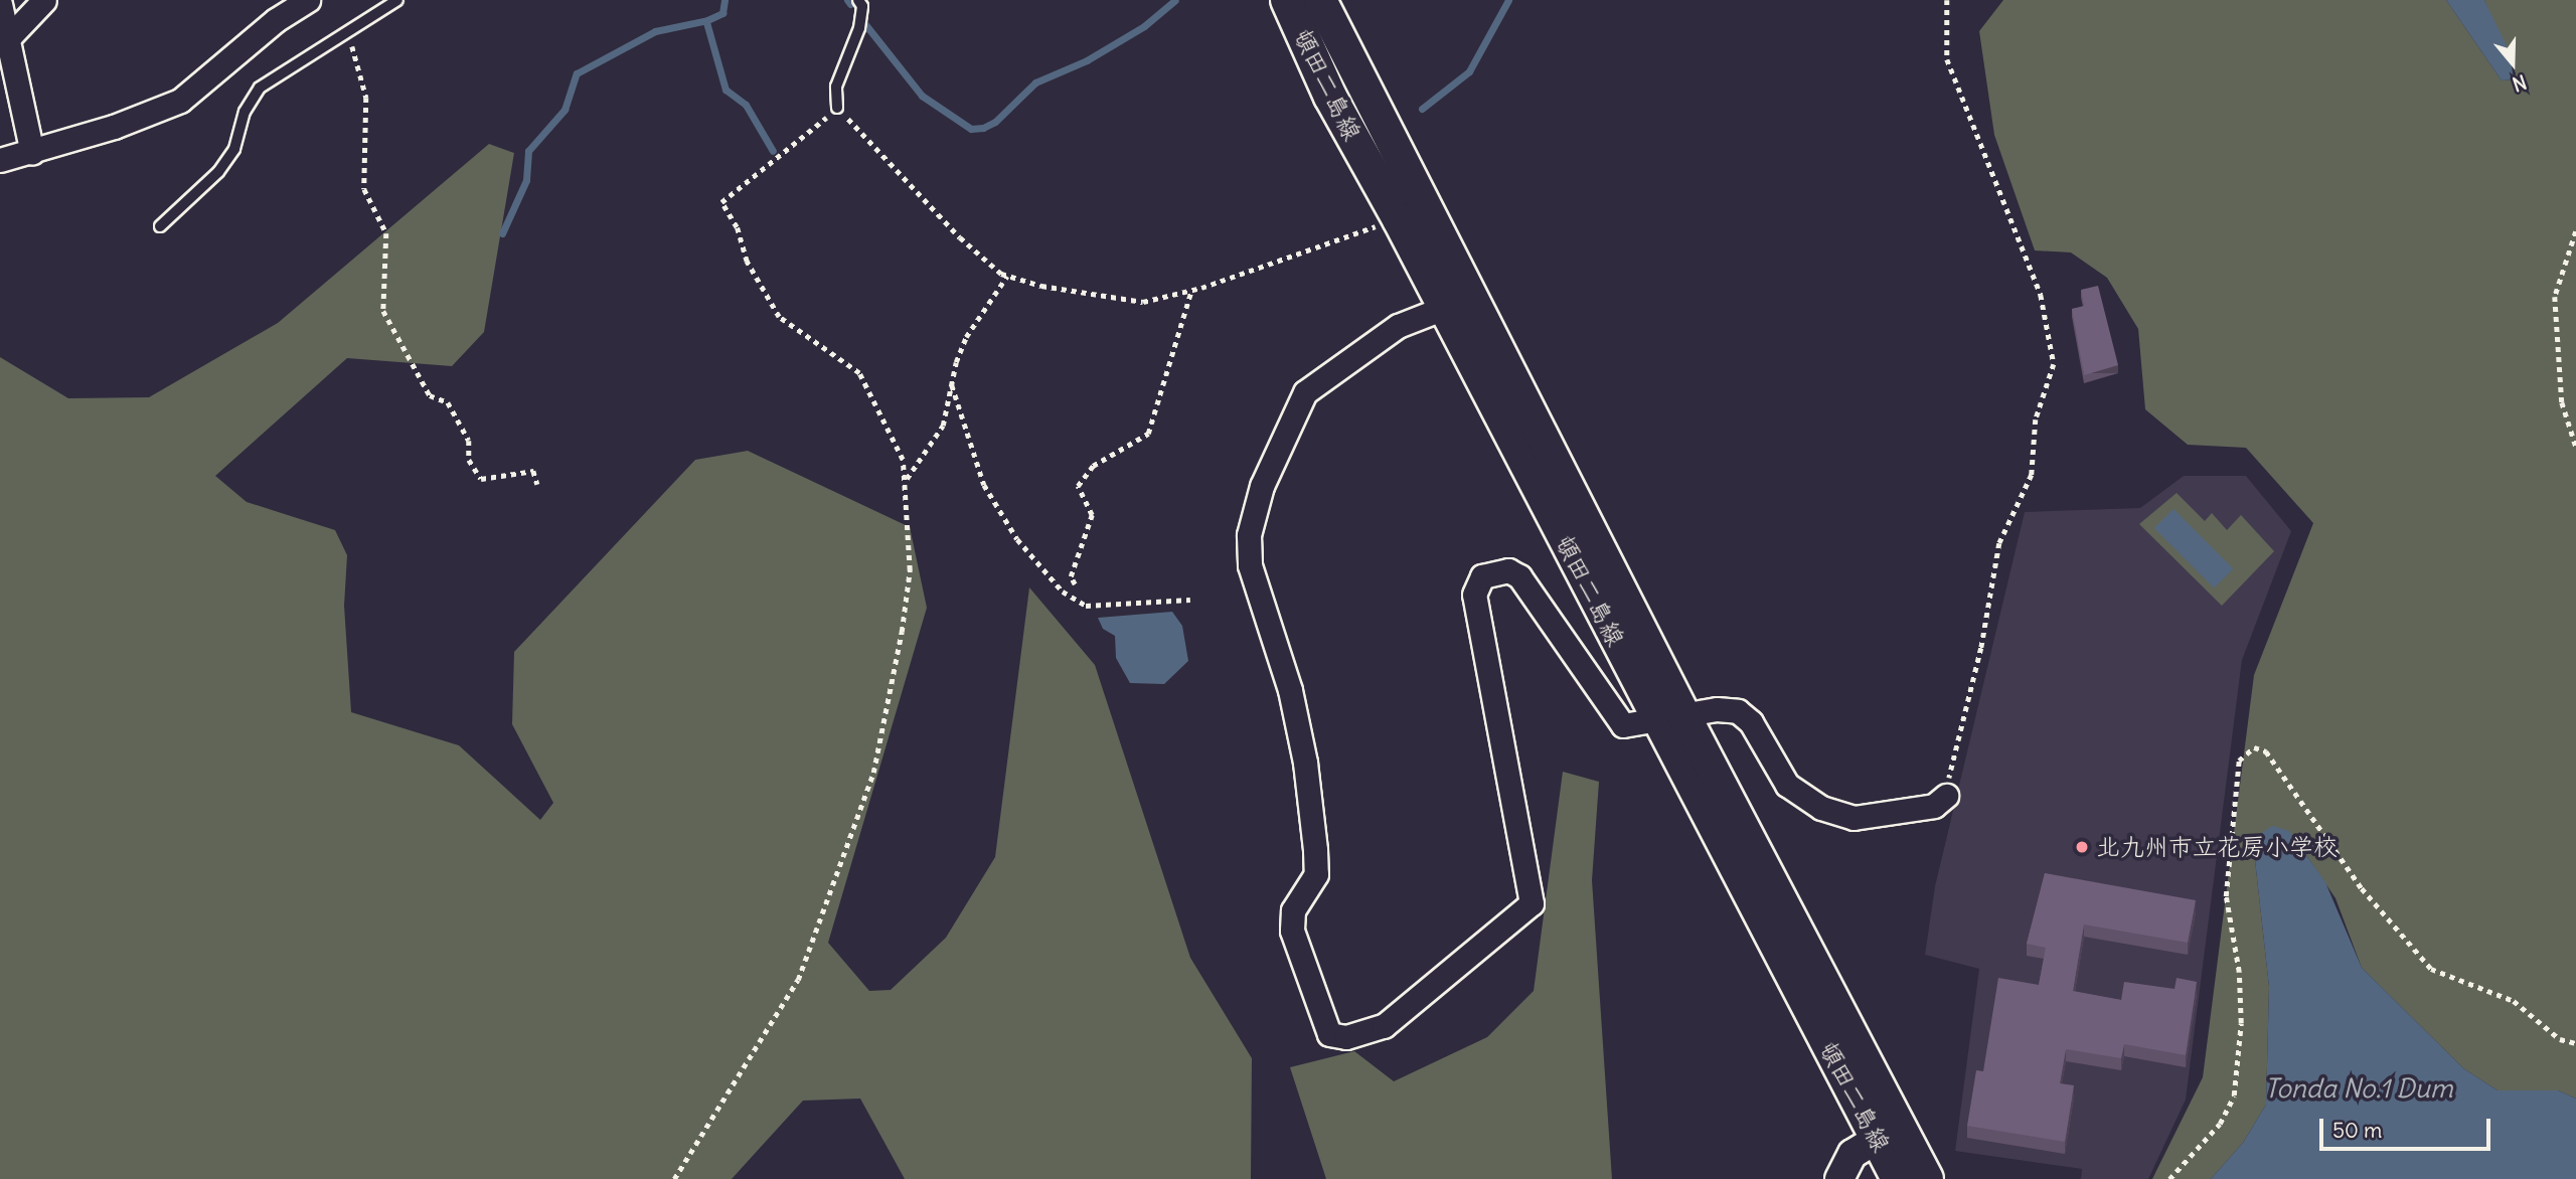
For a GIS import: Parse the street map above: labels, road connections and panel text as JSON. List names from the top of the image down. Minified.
{"streets":{"main road":["頓田二島線"]},"water":["Tonda No.1 Dum"],"places":["北九州市立花房小学校"],"scale_bar":"50 m","north":"bottom"}
